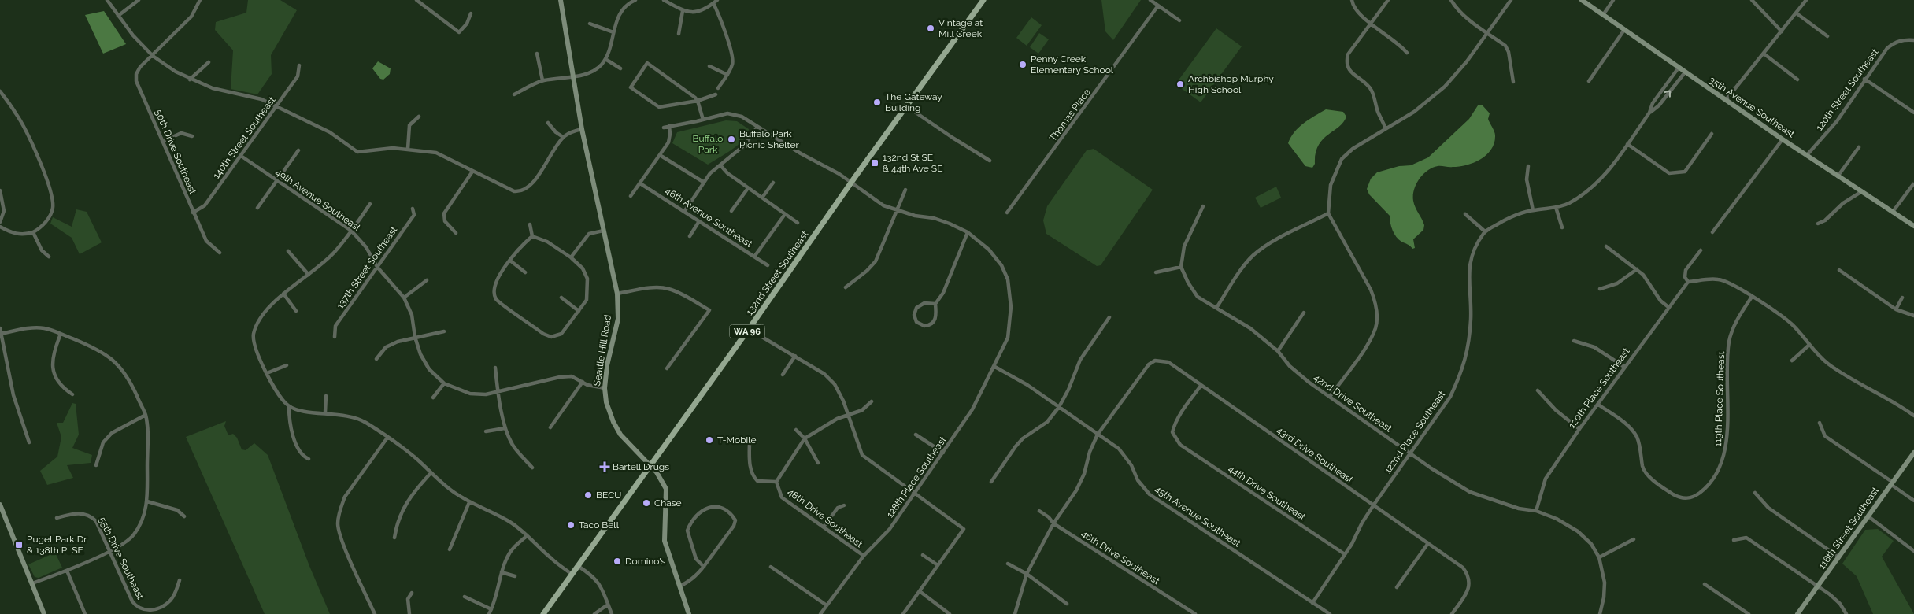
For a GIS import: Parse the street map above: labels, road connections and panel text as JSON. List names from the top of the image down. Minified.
{"streets":{"main road":["132nd Street Southeast","WA 96"],"street":["120th Street Southeast","35th Avenue Southeast","Thomas Place","140th Street Southeast","50th Drive Southeast","49th Avenue Southeast","46th Avenue Southeast","137th Street Southeast","Seattle Hill Road","120th Place Southeast","119th Place Southeast","42nd Drive Southeast","122nd Place Southeast","43rd Drive Southeast","128th Place Southeast","44th Drive Southeast","45th Avenue Southeast","48th Drive Southeast","116th Street Southeast","46th Drive Southeast","55th Drive Southeast"]},"crossings":[["120th Street Southeast","35th Avenue Southeast"],["35th Avenue Southeast","122nd Place Southeast"],["140th Street Southeast","50th Drive Southeast"],["140th Street Southeast","49th Avenue Southeast"],["49th Avenue Southeast","137th Street Southeast"],["49th Avenue Southeast","Seattle Hill Road"],["132nd Street Southeast","Seattle Hill Road"],["132nd Street Southeast","128th Place Southeast"],["120th Place Southeast","119th Place Southeast"],["120th Place Southeast","42nd Drive Southeast"],["42nd Drive Southeast","122nd Place Southeast"],["122nd Place Southeast","43rd Drive Southeast"],["122nd Place Southeast","44th Drive Southeast"],["122nd Place Southeast","45th Avenue Southeast"],["43rd Drive Southeast","44th Drive Southeast"],["43rd Drive Southeast","45th Avenue Southeast"],["128th Place Southeast","45th Avenue Southeast"],["128th Place Southeast","48th Drive Southeast"]],"parks":["Buffalo Park"],"places":{"other":["Vintage at Mill Creek","Penny Creek Elementary School","Archbishop Murphy High School","The Gateway Building","Buffalo Park Picnic Shelter","T-Mobile","BECU","Chase","Taco Bell","Domino's"],"transit":["132nd St SE & 44th Ave SE","Puget Park Dr & 138th Pl SE"],"health":["Bartell Drugs"]}}
